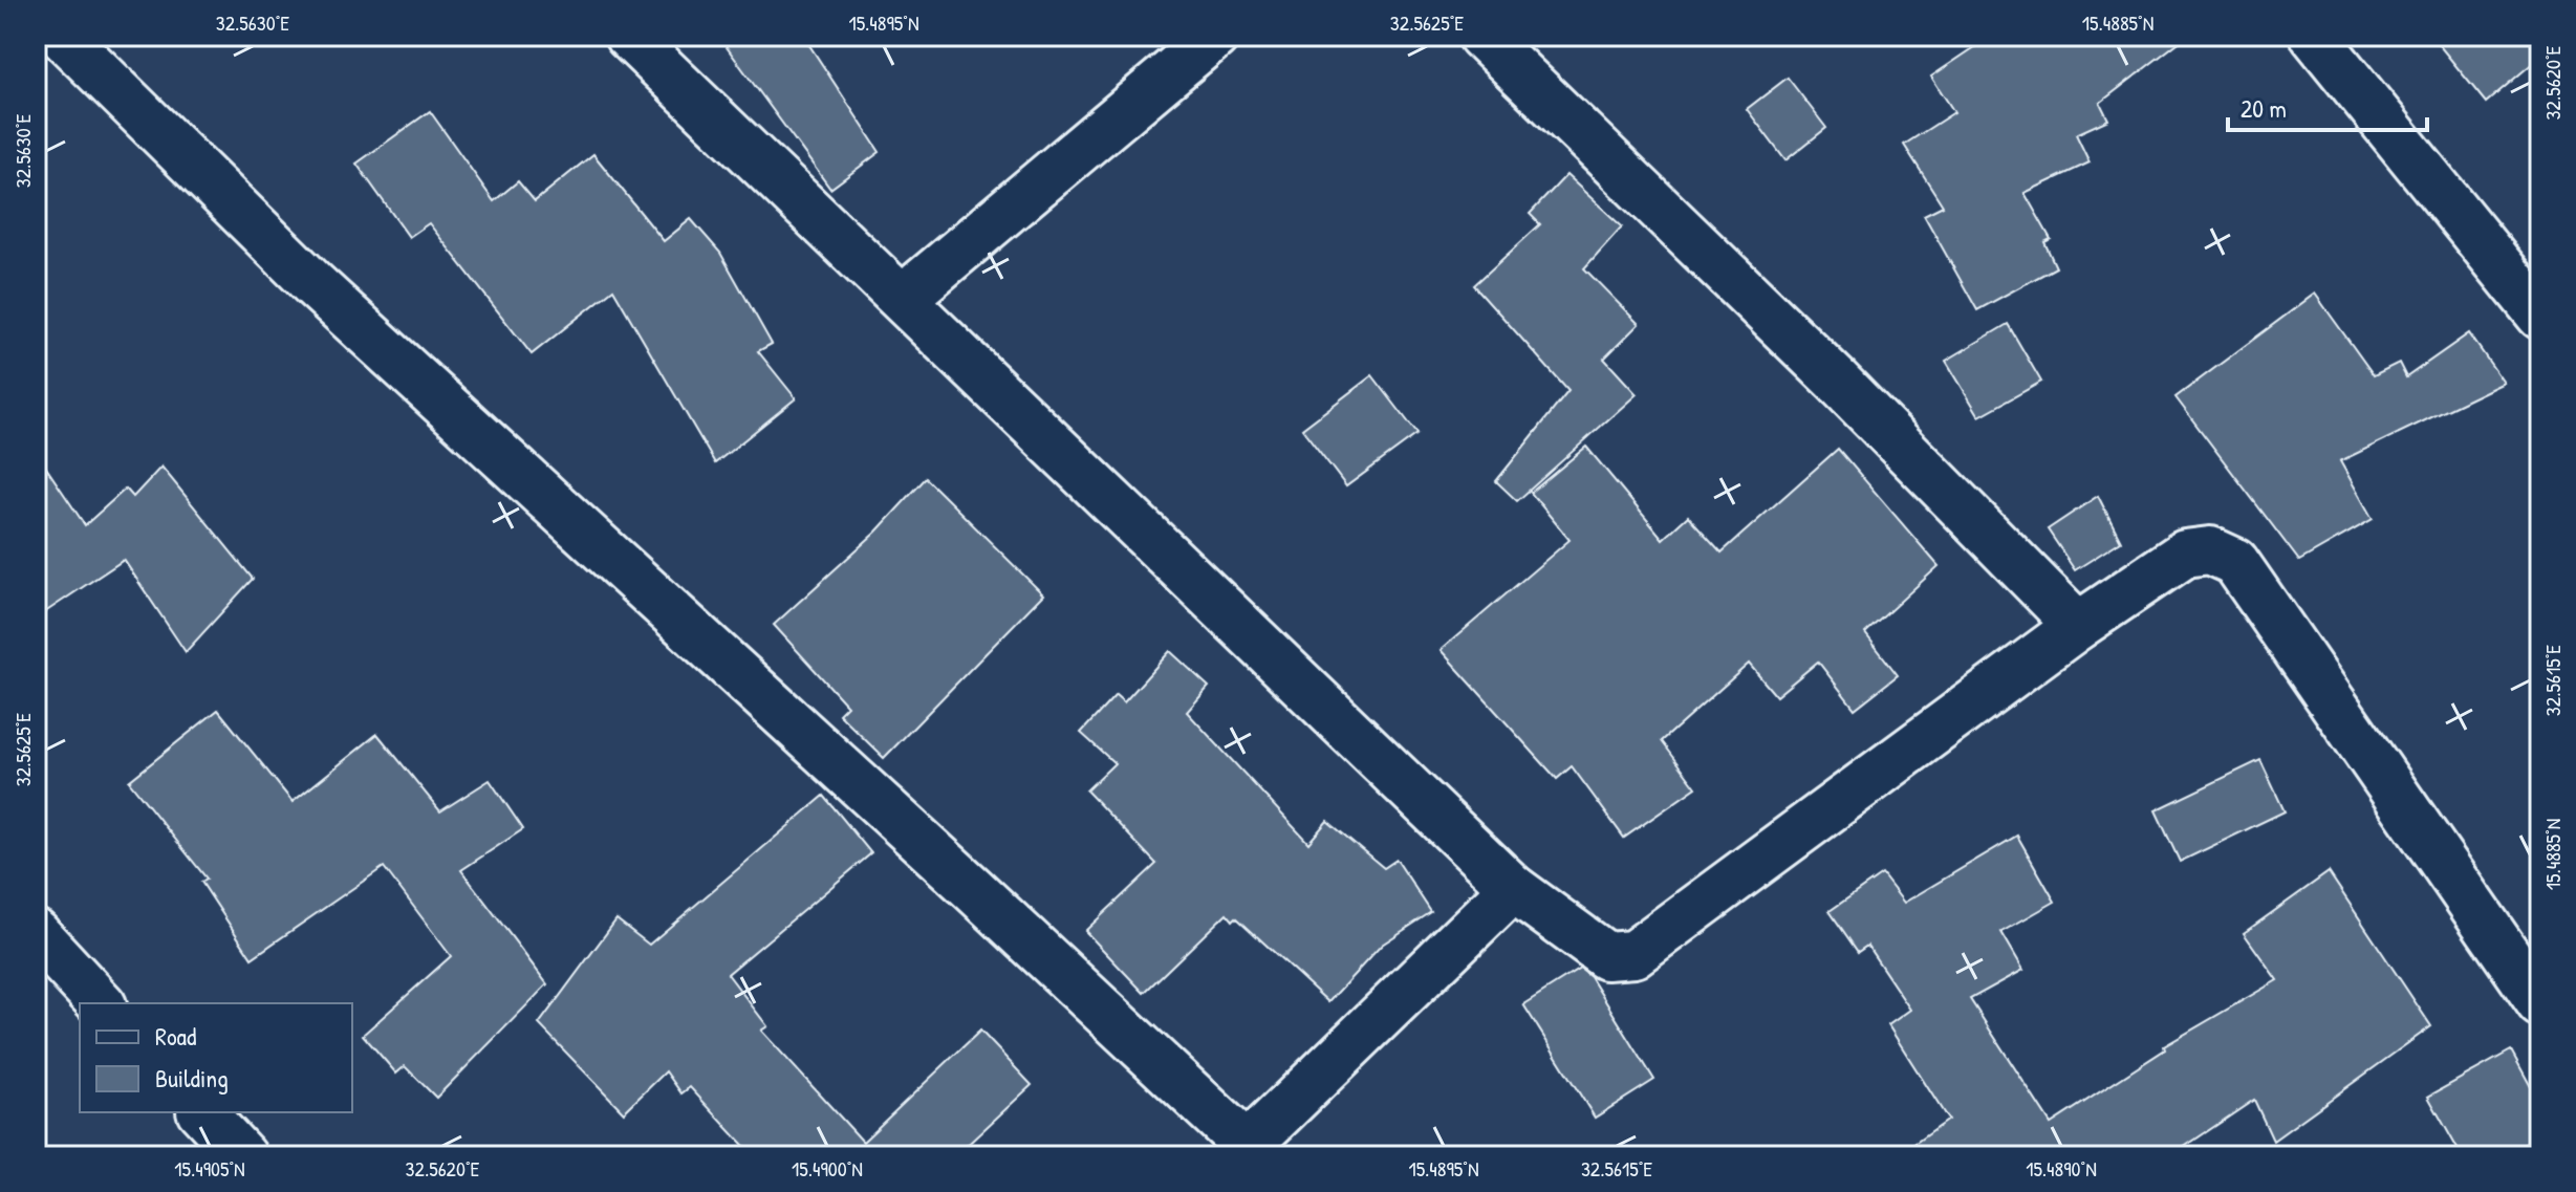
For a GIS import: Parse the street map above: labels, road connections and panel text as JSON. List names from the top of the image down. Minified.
{"legend":["Road","Building"],"scale_bar":"20 m","coordinates":["32.5630°E","15.4895°N","32.5625°E","15.4885°N","32.5620°E","32.5615°E","15.4905°N","15.4900°N","15.4890°N"]}
